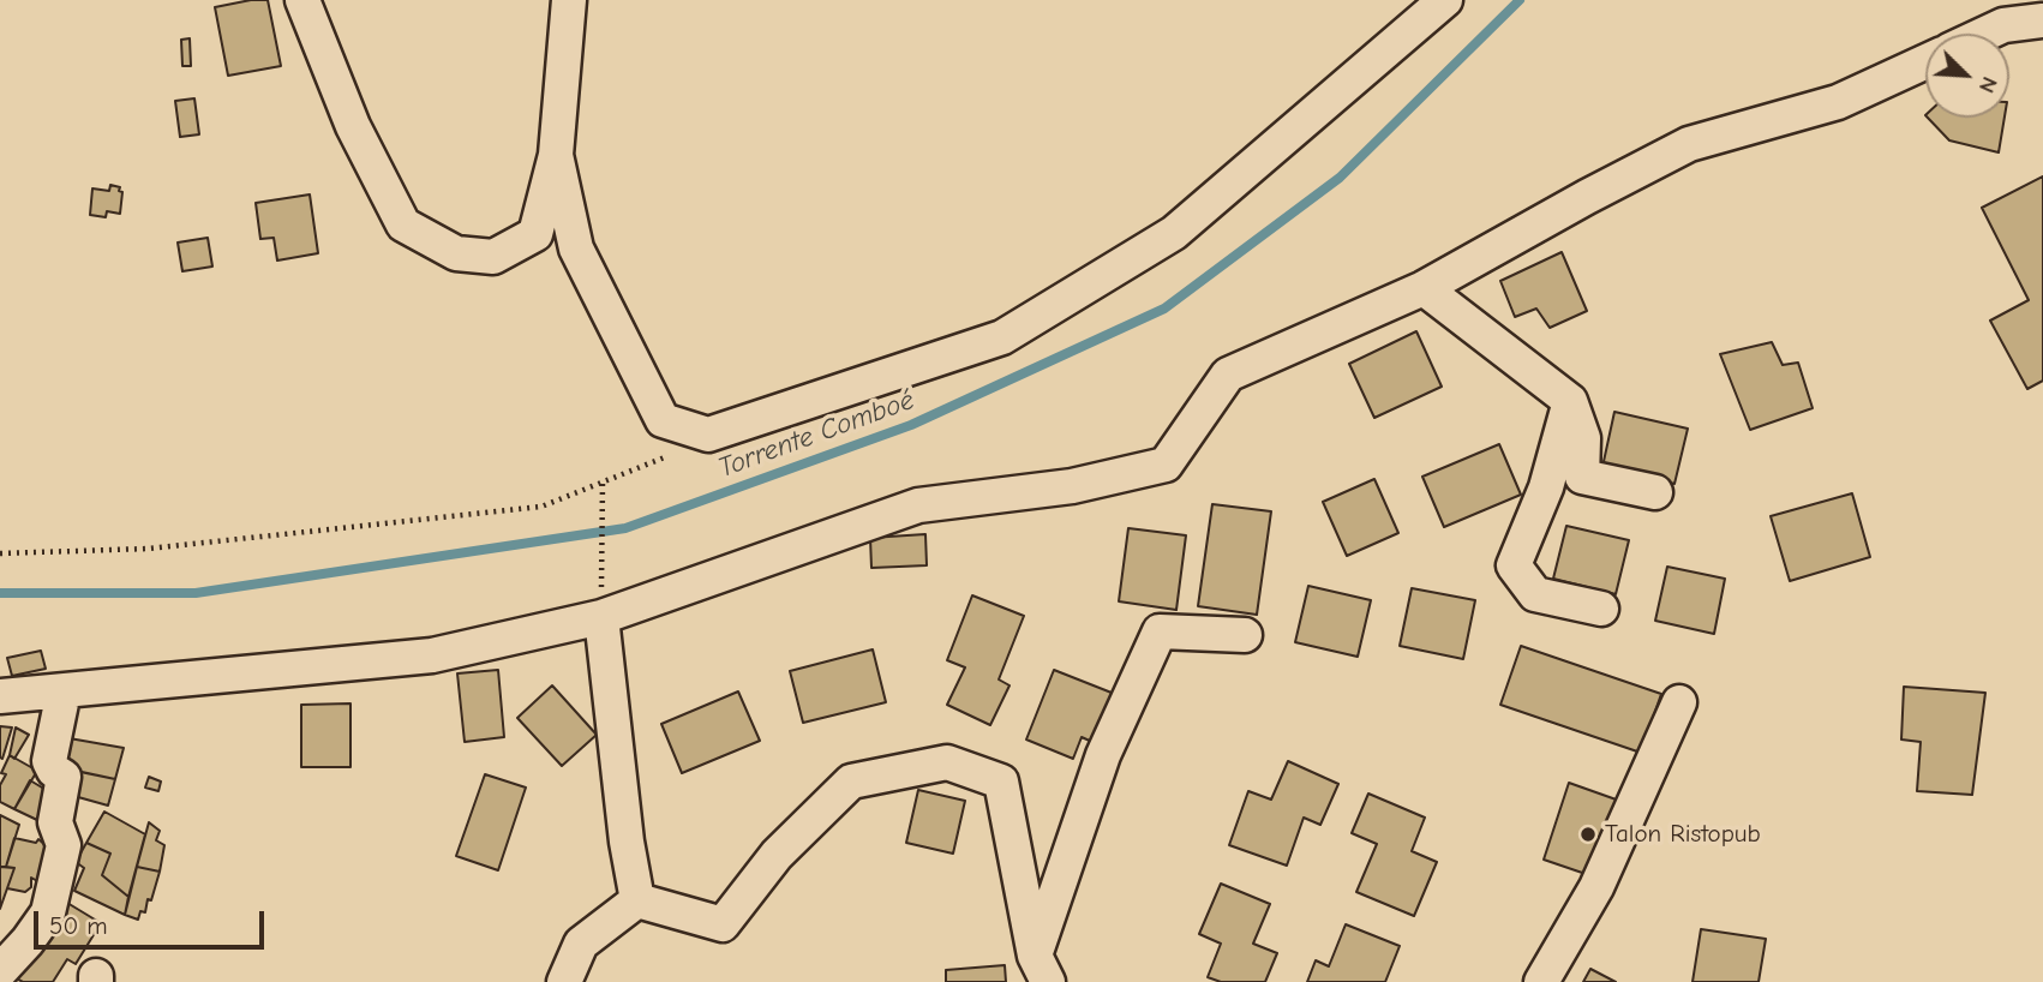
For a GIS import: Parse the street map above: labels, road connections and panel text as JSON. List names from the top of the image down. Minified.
{"water":["Torrente Comboé"],"places":["Talon Ristopub"],"scale_bar":"50 m","north":"bottom right"}
